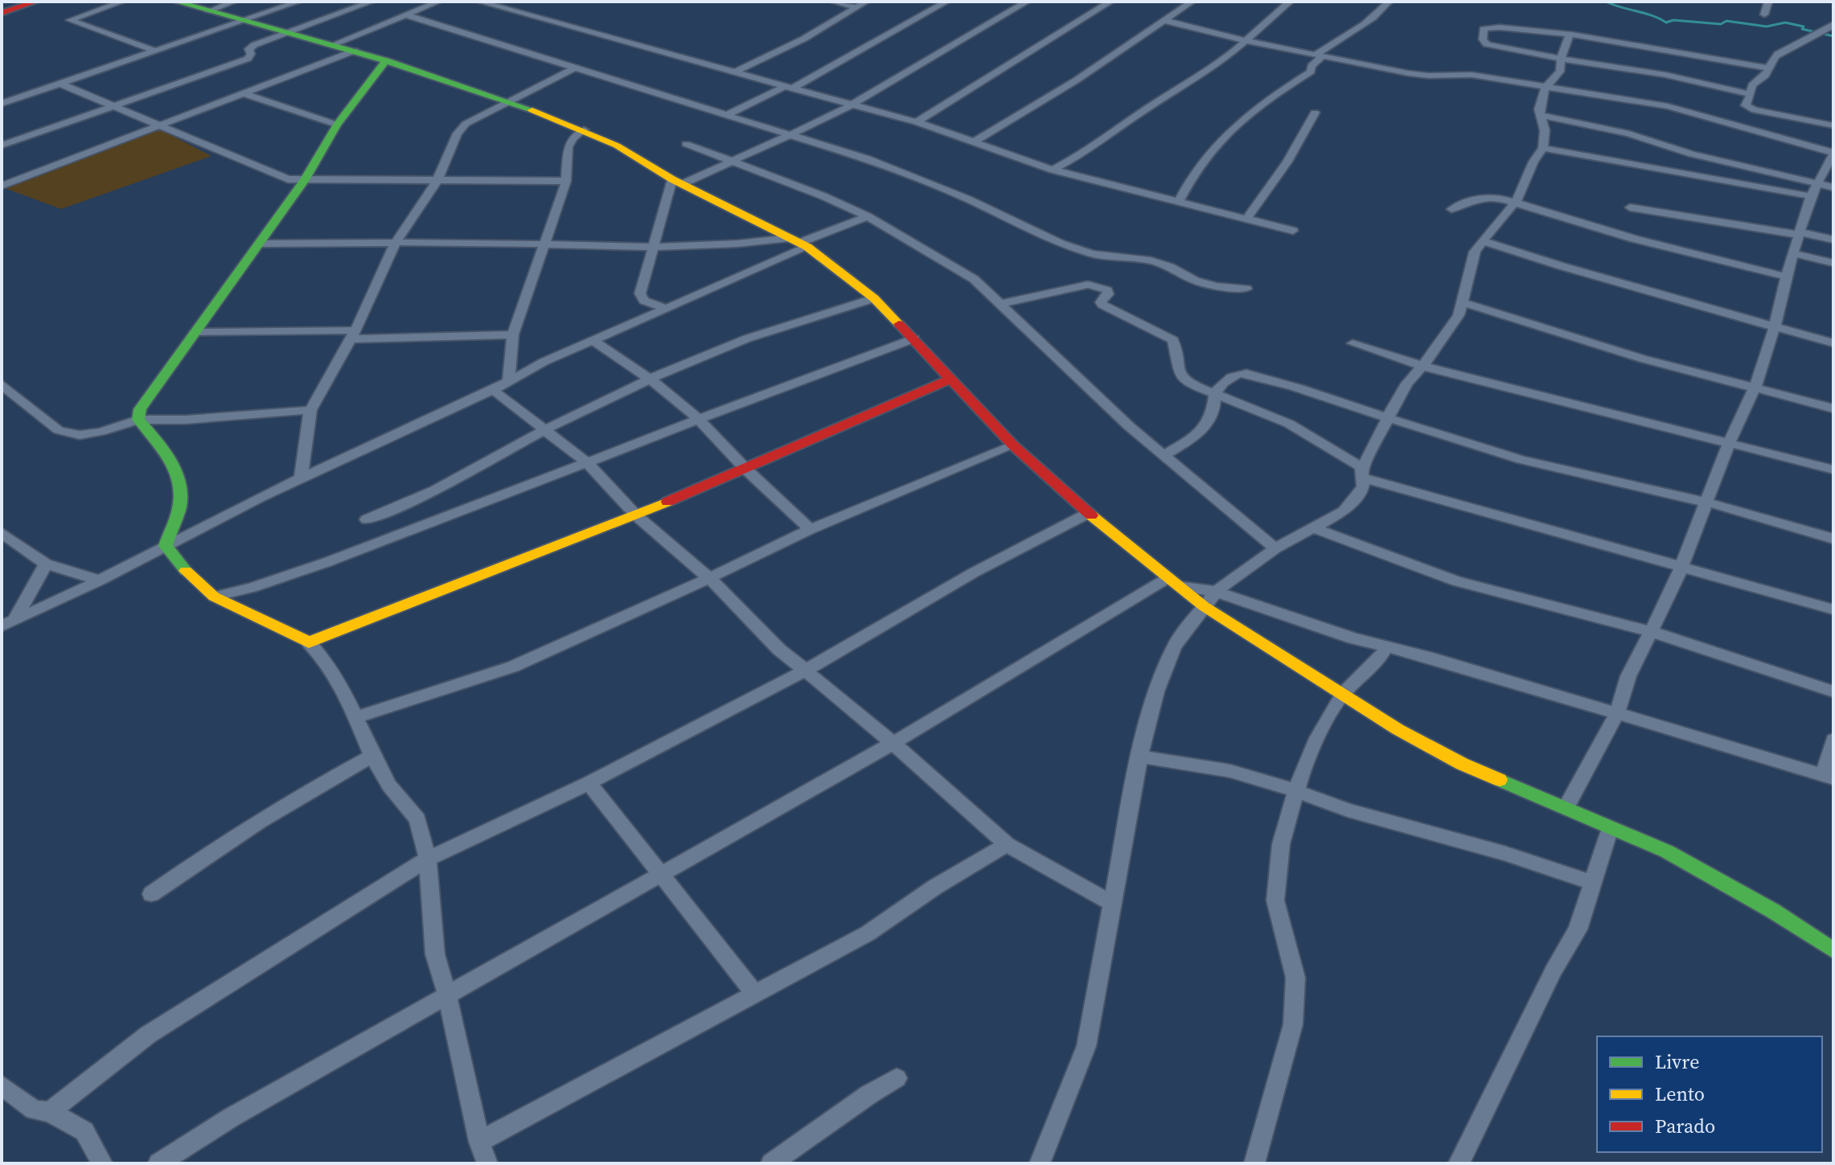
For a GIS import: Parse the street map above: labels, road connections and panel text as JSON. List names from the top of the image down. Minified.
{"legend":["Livre","Lento","Parado"]}
